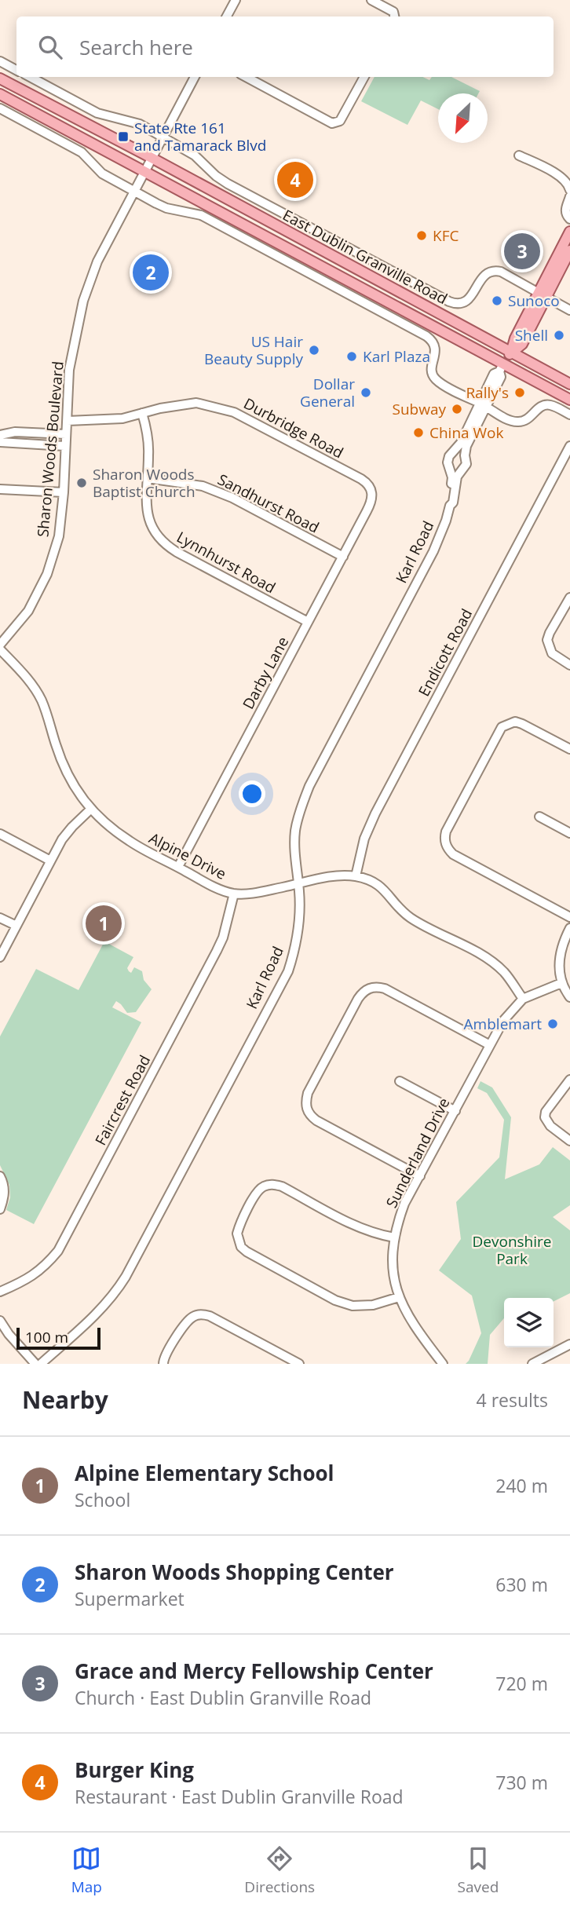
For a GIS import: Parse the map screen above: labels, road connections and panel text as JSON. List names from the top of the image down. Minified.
{"streets":{"main road":["East Dublin Granville Road"],"street":["Durbridge Road","Sharon Woods Boulevard","Sandhurst Road","Karl Road","Lynnhurst Road","Endicott Road","Darby Lane","Alpine Drive","Faircrest Road","Sunderland Drive"]},"crossings":[["East Dublin Granville Road","Sharon Woods Boulevard"],["Durbridge Road","Sharon Woods Boulevard"],["Durbridge Road","Lynnhurst Road"],["Durbridge Road","Darby Lane"],["Sandhurst Road","Lynnhurst Road"],["Sandhurst Road","Darby Lane"],["Karl Road","Alpine Drive"],["Lynnhurst Road","Darby Lane"],["Endicott Road","Alpine Drive"],["Darby Lane","Alpine Drive"],["Alpine Drive","Faircrest Road"],["Alpine Drive","Sunderland Drive"]],"parks":["Devonshire Park"],"places":{"transit":["State Rte 161 and Tamarack Blvd"],"other":["KFC","Sunoco","Shell","US Hair Beauty Supply","Karl Plaza","Dollar General","Rally's","Subway","China Wok","Sharon Woods Baptist Church","Amblemart"]},"scale_bar":"100 m","north":"bottom left","page":{"search":"Search here","pins":["4","3","2","1"],"scale":"100 m","heading":["Nearby","4 results"],"list":[{"mark":"1","name":"Alpine Elementary School","note":"School","value":"240 m"},{"mark":"2","name":"Sharon Woods Shopping Center","note":"Supermarket","value":"630 m"},{"mark":"3","name":"Grace and Mercy Fellowship Center","note":"Church · East Dublin Granville Road","value":"720 m"},{"mark":"4","name":"Burger King","note":"Restaurant · East Dublin Granville Road","value":"730 m"}],"nav":["Map","Directions","Saved"]}}
